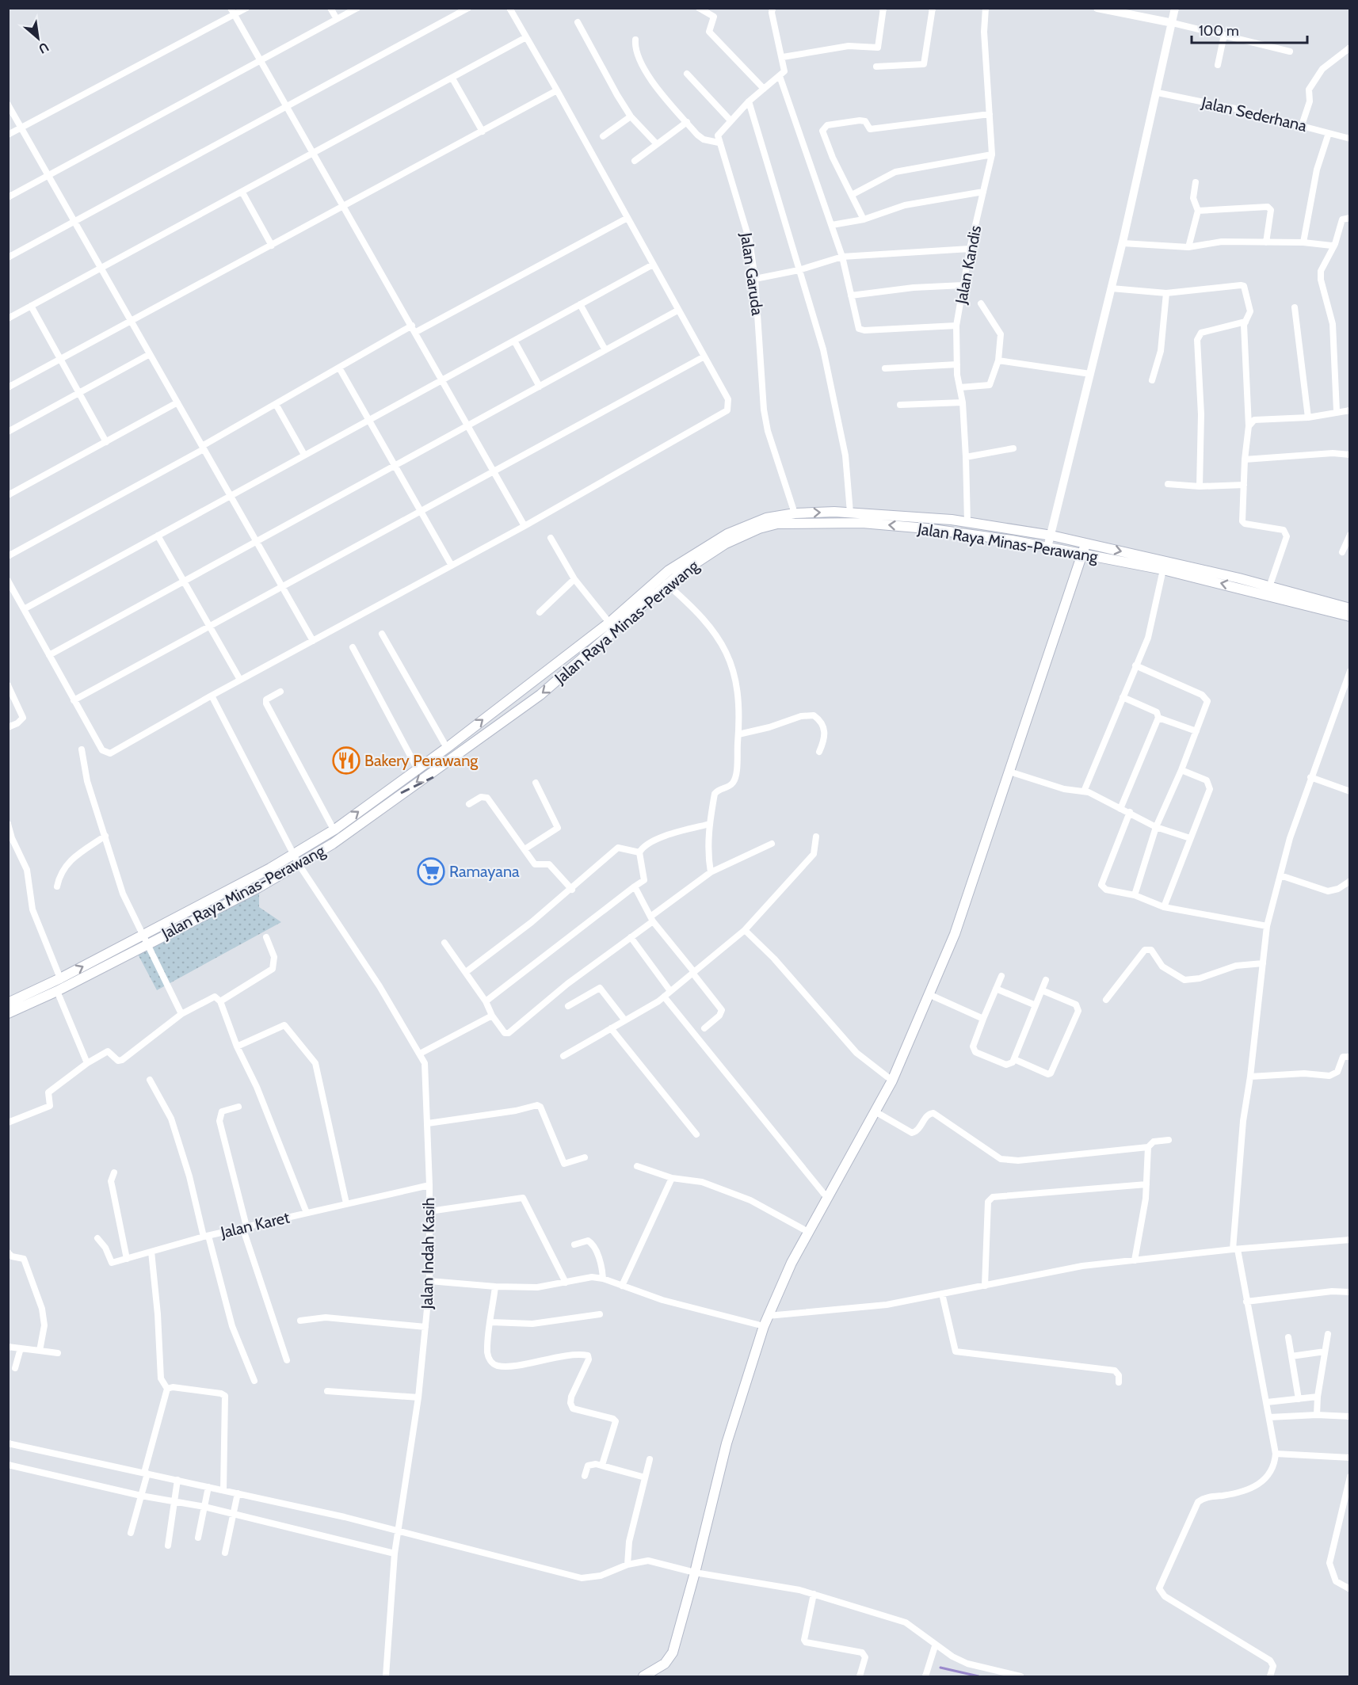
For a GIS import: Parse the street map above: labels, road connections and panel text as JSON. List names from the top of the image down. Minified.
{"streets":{"main road":["Jalan Raya Minas-Perawang"],"street":["Jalan Sederhana","Jalan Kandis","Jalan Garuda","Jalan Karet","Jalan Indah Kasih"]},"crossings":[["Jalan Kandis","Jalan Raya Minas-Perawang"],["Jalan Garuda","Jalan Raya Minas-Perawang"],["Jalan Raya Minas-Perawang","Jalan Indah Kasih"],["Jalan Karet","Jalan Indah Kasih"]],"places":{"restaurant":["Bakery Perawang"],"supermarket":["Ramayana"]},"scale_bar":"100 m","north":"bottom right"}
